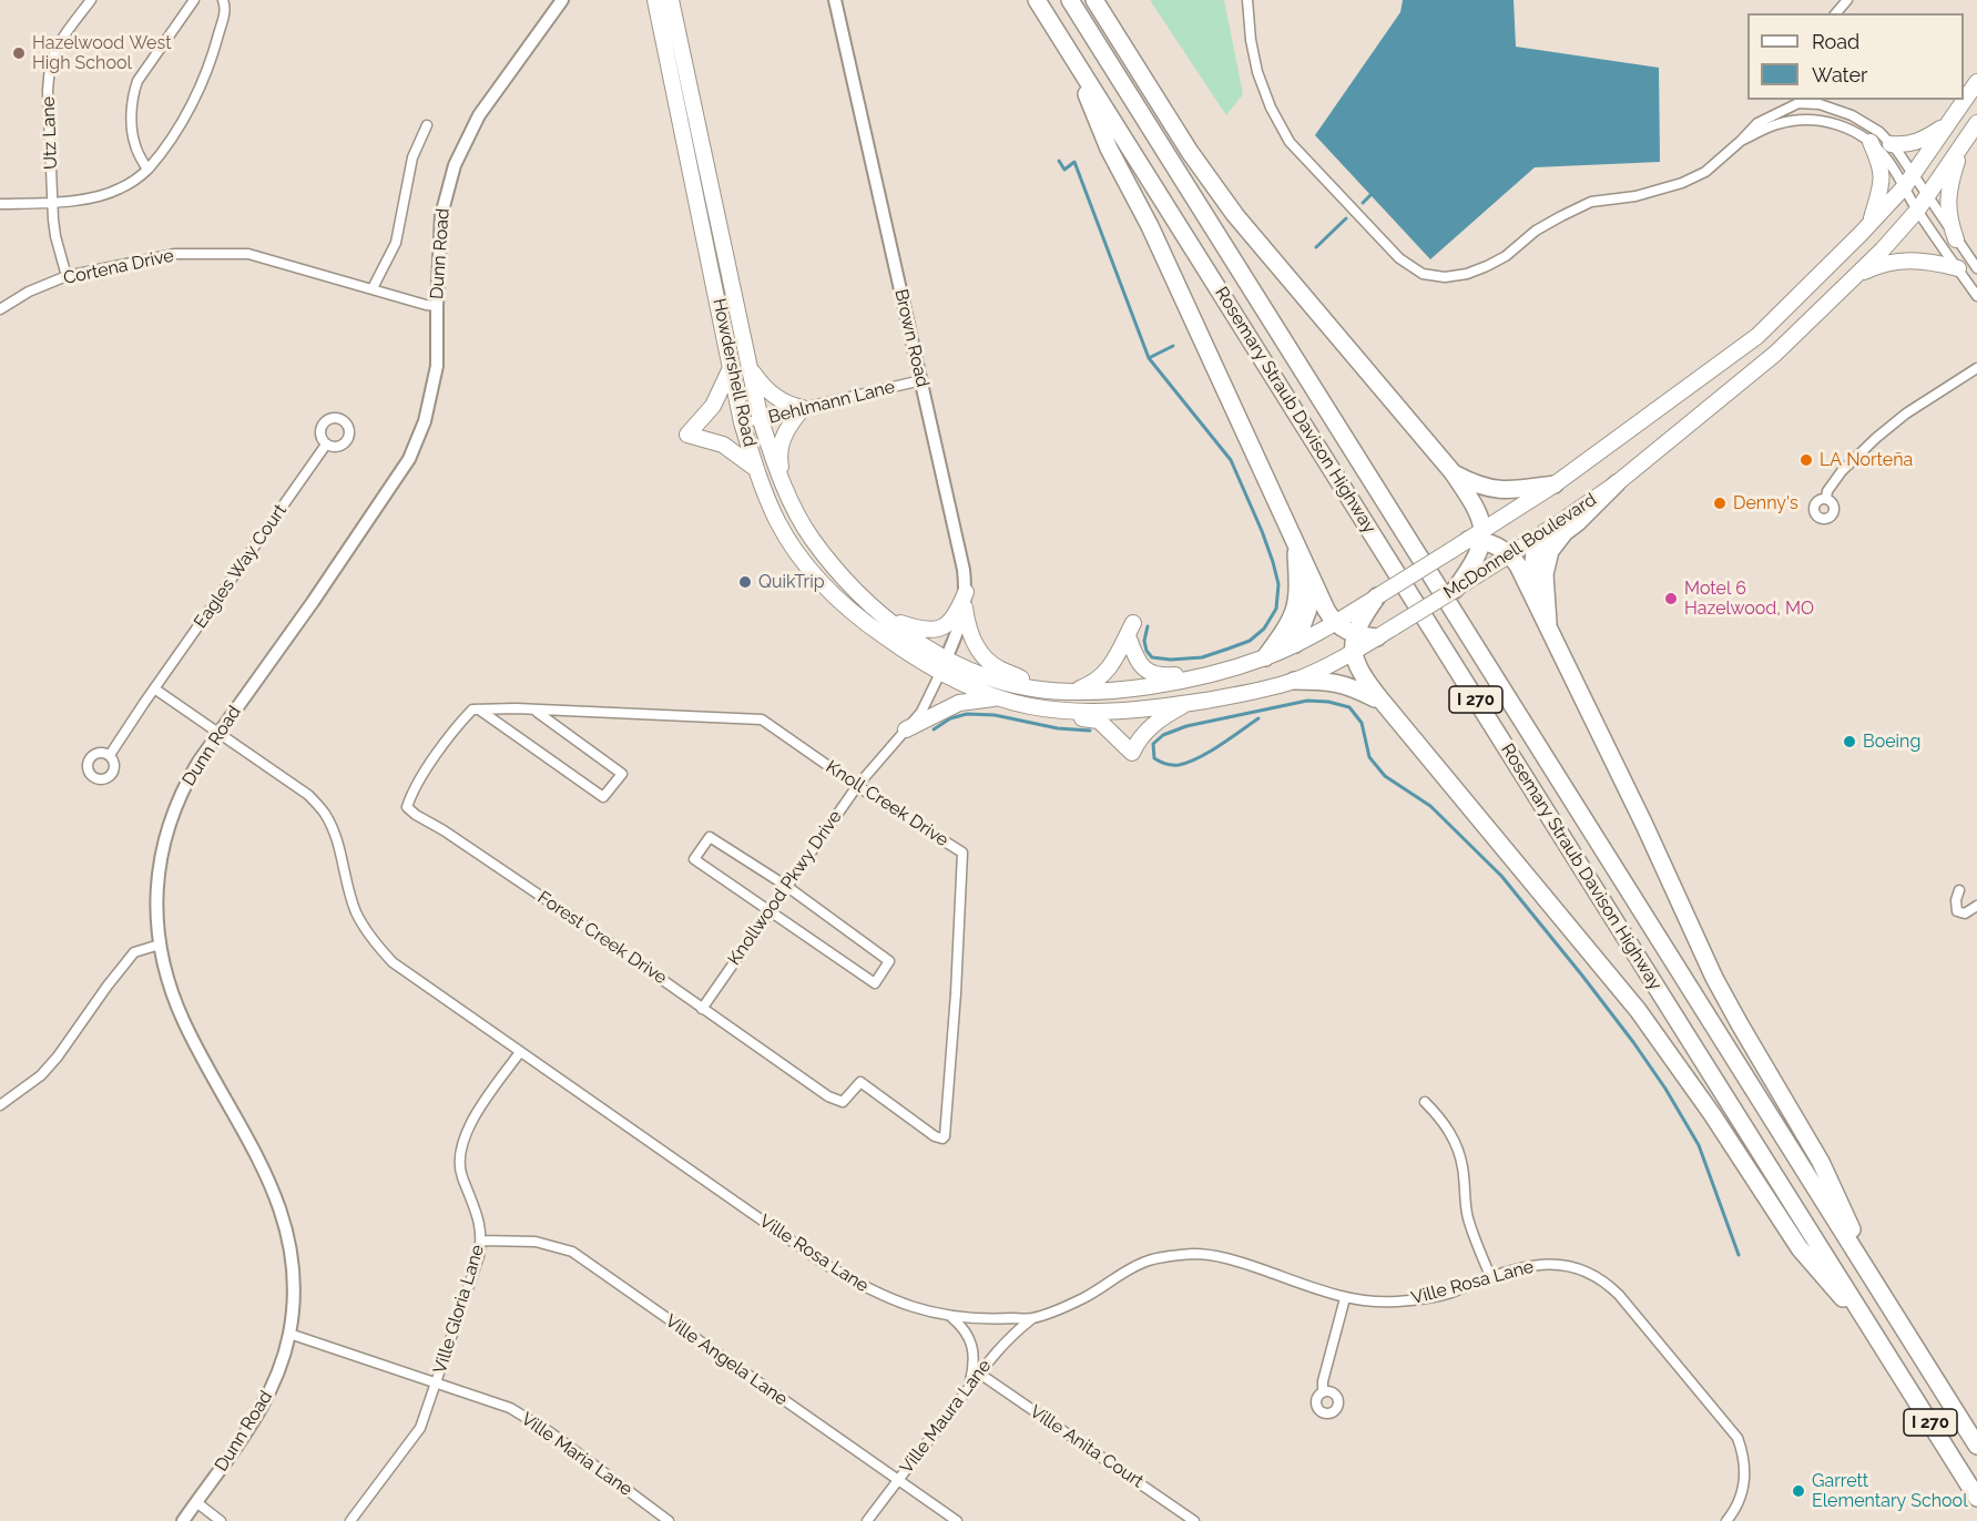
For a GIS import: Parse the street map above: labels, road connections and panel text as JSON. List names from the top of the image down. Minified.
{"streets":{"highway":["Rosemary Straub Davison Highway","I 270"],"main road":["Howdershell Road","McDonnell Boulevard"],"street":["Utz Lane","Dunn Road","Cortena Drive","Brown Road","Behlmann Lane","Eagles Way Court","Knoll Creek Drive","Knollwood Pkwy Drive","Forest Creek Drive","Ville Rosa Lane","Ville Gloria Lane","Ville Angela Lane","Ville Maura Lane","Ville Anita Court","Ville Maria Lane"]},"crossings":[["Utz Lane","Cortena Drive"],["Dunn Road","Cortena Drive"],["Dunn Road","Ville Rosa Lane"],["Dunn Road","Ville Maria Lane"],["Brown Road","Howdershell Road"],["Brown Road","Behlmann Lane"],["Brown Road","McDonnell Boulevard"],["Brown Road","Knollwood Pkwy Drive"],["Howdershell Road","Behlmann Lane"],["Howdershell Road","McDonnell Boulevard"],["Howdershell Road","Knollwood Pkwy Drive"],["McDonnell Boulevard","Knollwood Pkwy Drive"],["Knoll Creek Drive","Knollwood Pkwy Drive"],["Knoll Creek Drive","Forest Creek Drive"],["Knollwood Pkwy Drive","Forest Creek Drive"],["Ville Rosa Lane","Ville Gloria Lane"],["Ville Rosa Lane","Ville Maura Lane"],["Ville Gloria Lane","Ville Angela Lane"],["Ville Gloria Lane","Ville Maria Lane"],["Ville Angela Lane","Ville Maura Lane"],["Ville Maura Lane","Ville Anita Court"]],"places":["Hazelwood West High School","LA Norteña","Denny's","QuikTrip","Motel 6 Hazelwood, MO","Boeing","Garrett Elementary School"],"legend":["Road","Water"]}
